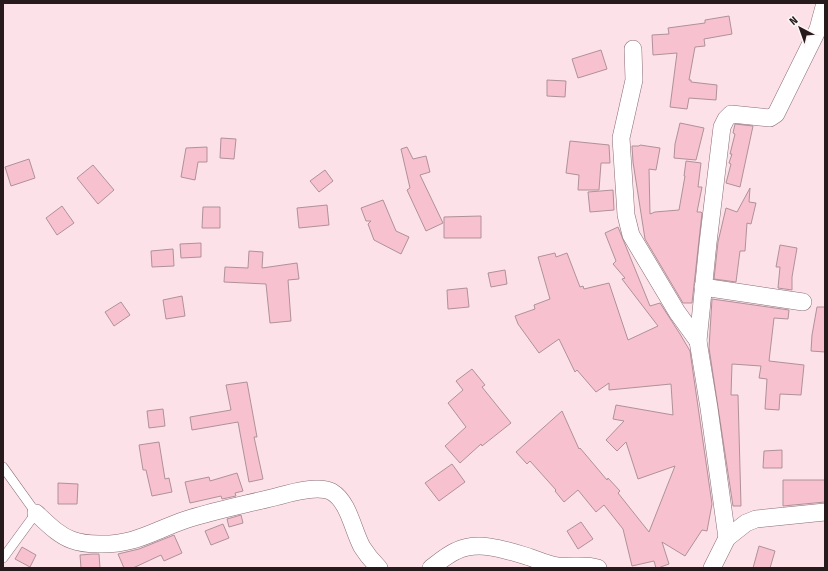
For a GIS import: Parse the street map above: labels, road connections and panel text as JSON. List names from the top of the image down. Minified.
{"north":"top left"}
